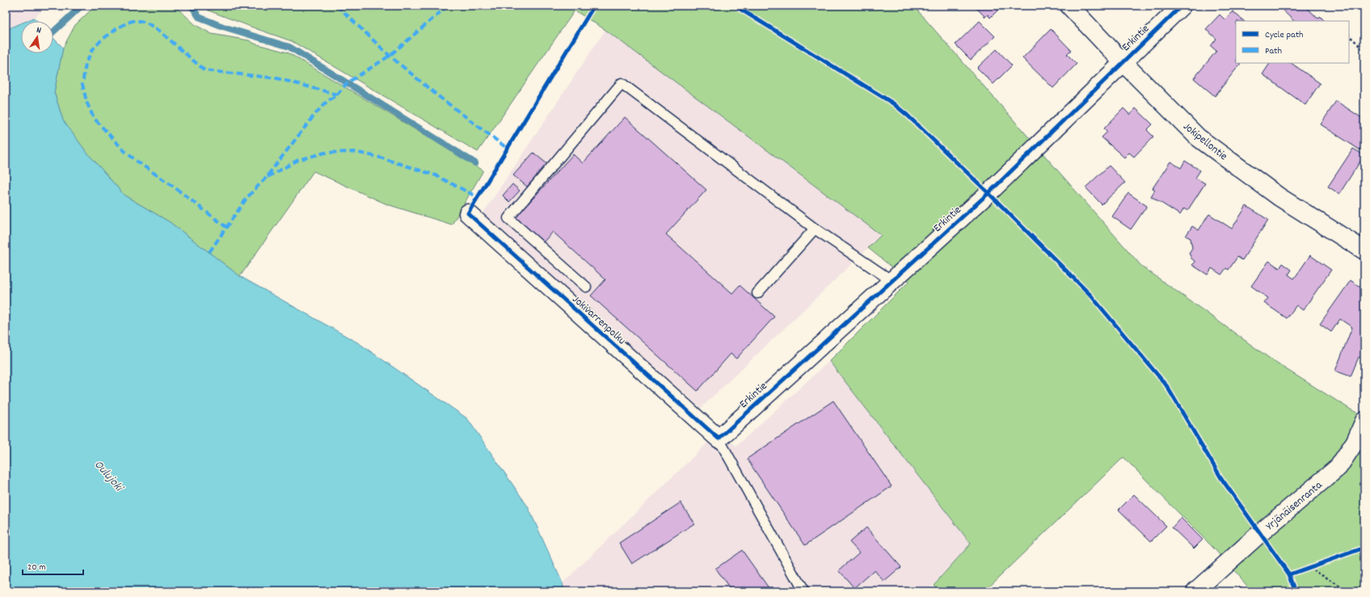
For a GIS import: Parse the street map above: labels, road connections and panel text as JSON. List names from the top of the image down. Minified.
{"streets":{"street":["Erkintie","Jokipellontie","Jokivarrenpolku","Yrjänäisenranta"]},"crossings":[["Erkintie","Jokipellontie"],["Erkintie","Jokivarrenpolku"]],"water":["Oulujoki"],"legend":["Cycle path","Path"],"scale_bar":"20 m","north":"top"}
